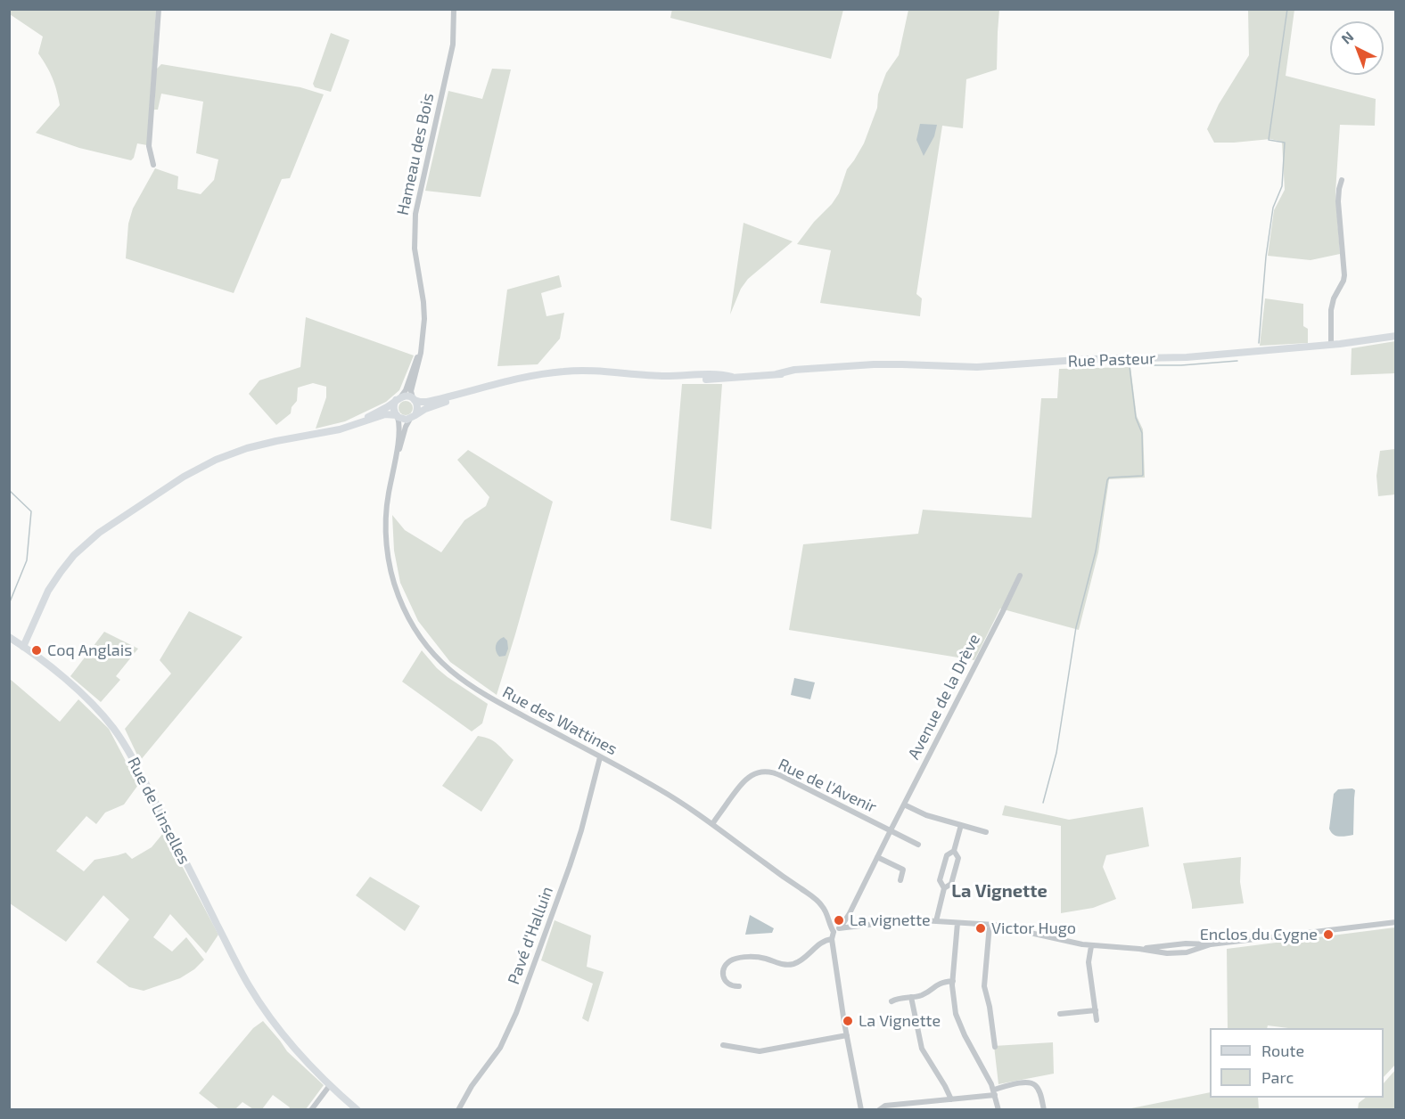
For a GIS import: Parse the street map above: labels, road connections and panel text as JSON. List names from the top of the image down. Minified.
{"streets":{"main road":["Rue Pasteur","Rue de Linselles"],"street":["Hameau des Bois","Avenue de la Drève","Rue des Wattines","Rue de l'Avenir","Pavé d'Halluin"]},"crossings":[["Hameau des Bois","Rue Pasteur"],["Hameau des Bois","Rue des Wattines"],["Rue Pasteur","Rue des Wattines"],["Avenue de la Drève","Rue de l'Avenir"],["Rue des Wattines","Rue de l'Avenir"],["Rue des Wattines","Pavé d'Halluin"]],"districts":["La Vignette"],"places":["Coq Anglais","La vignette","Victor Hugo","Enclos du Cygne","La Vignette"],"legend":["Route","Parc"],"north":"top left"}
